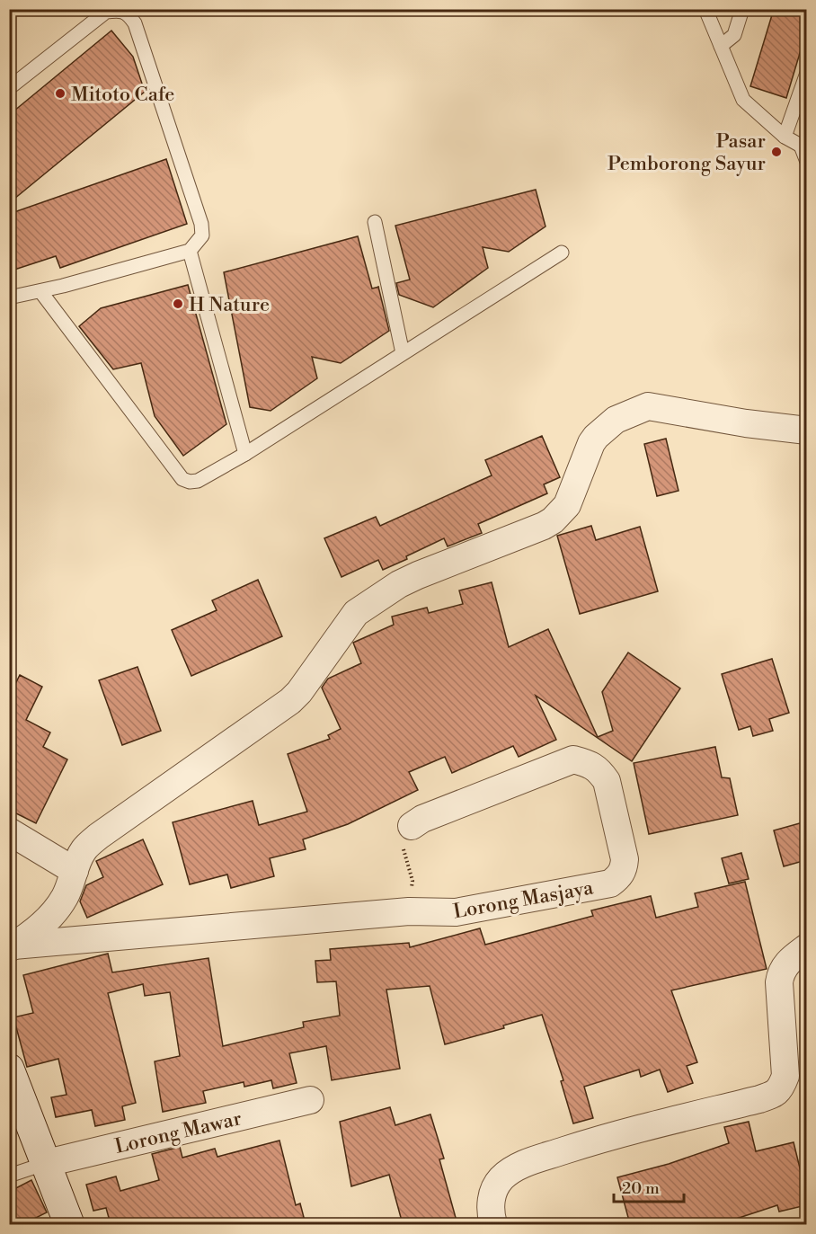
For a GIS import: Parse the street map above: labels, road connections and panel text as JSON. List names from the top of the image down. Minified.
{"streets":{"street":["Lorong Masjaya","Lorong Mawar"]},"places":["Mitoto Cafe","Pasar Pemborong Sayur","H Nature"],"scale_bar":"20 m"}
